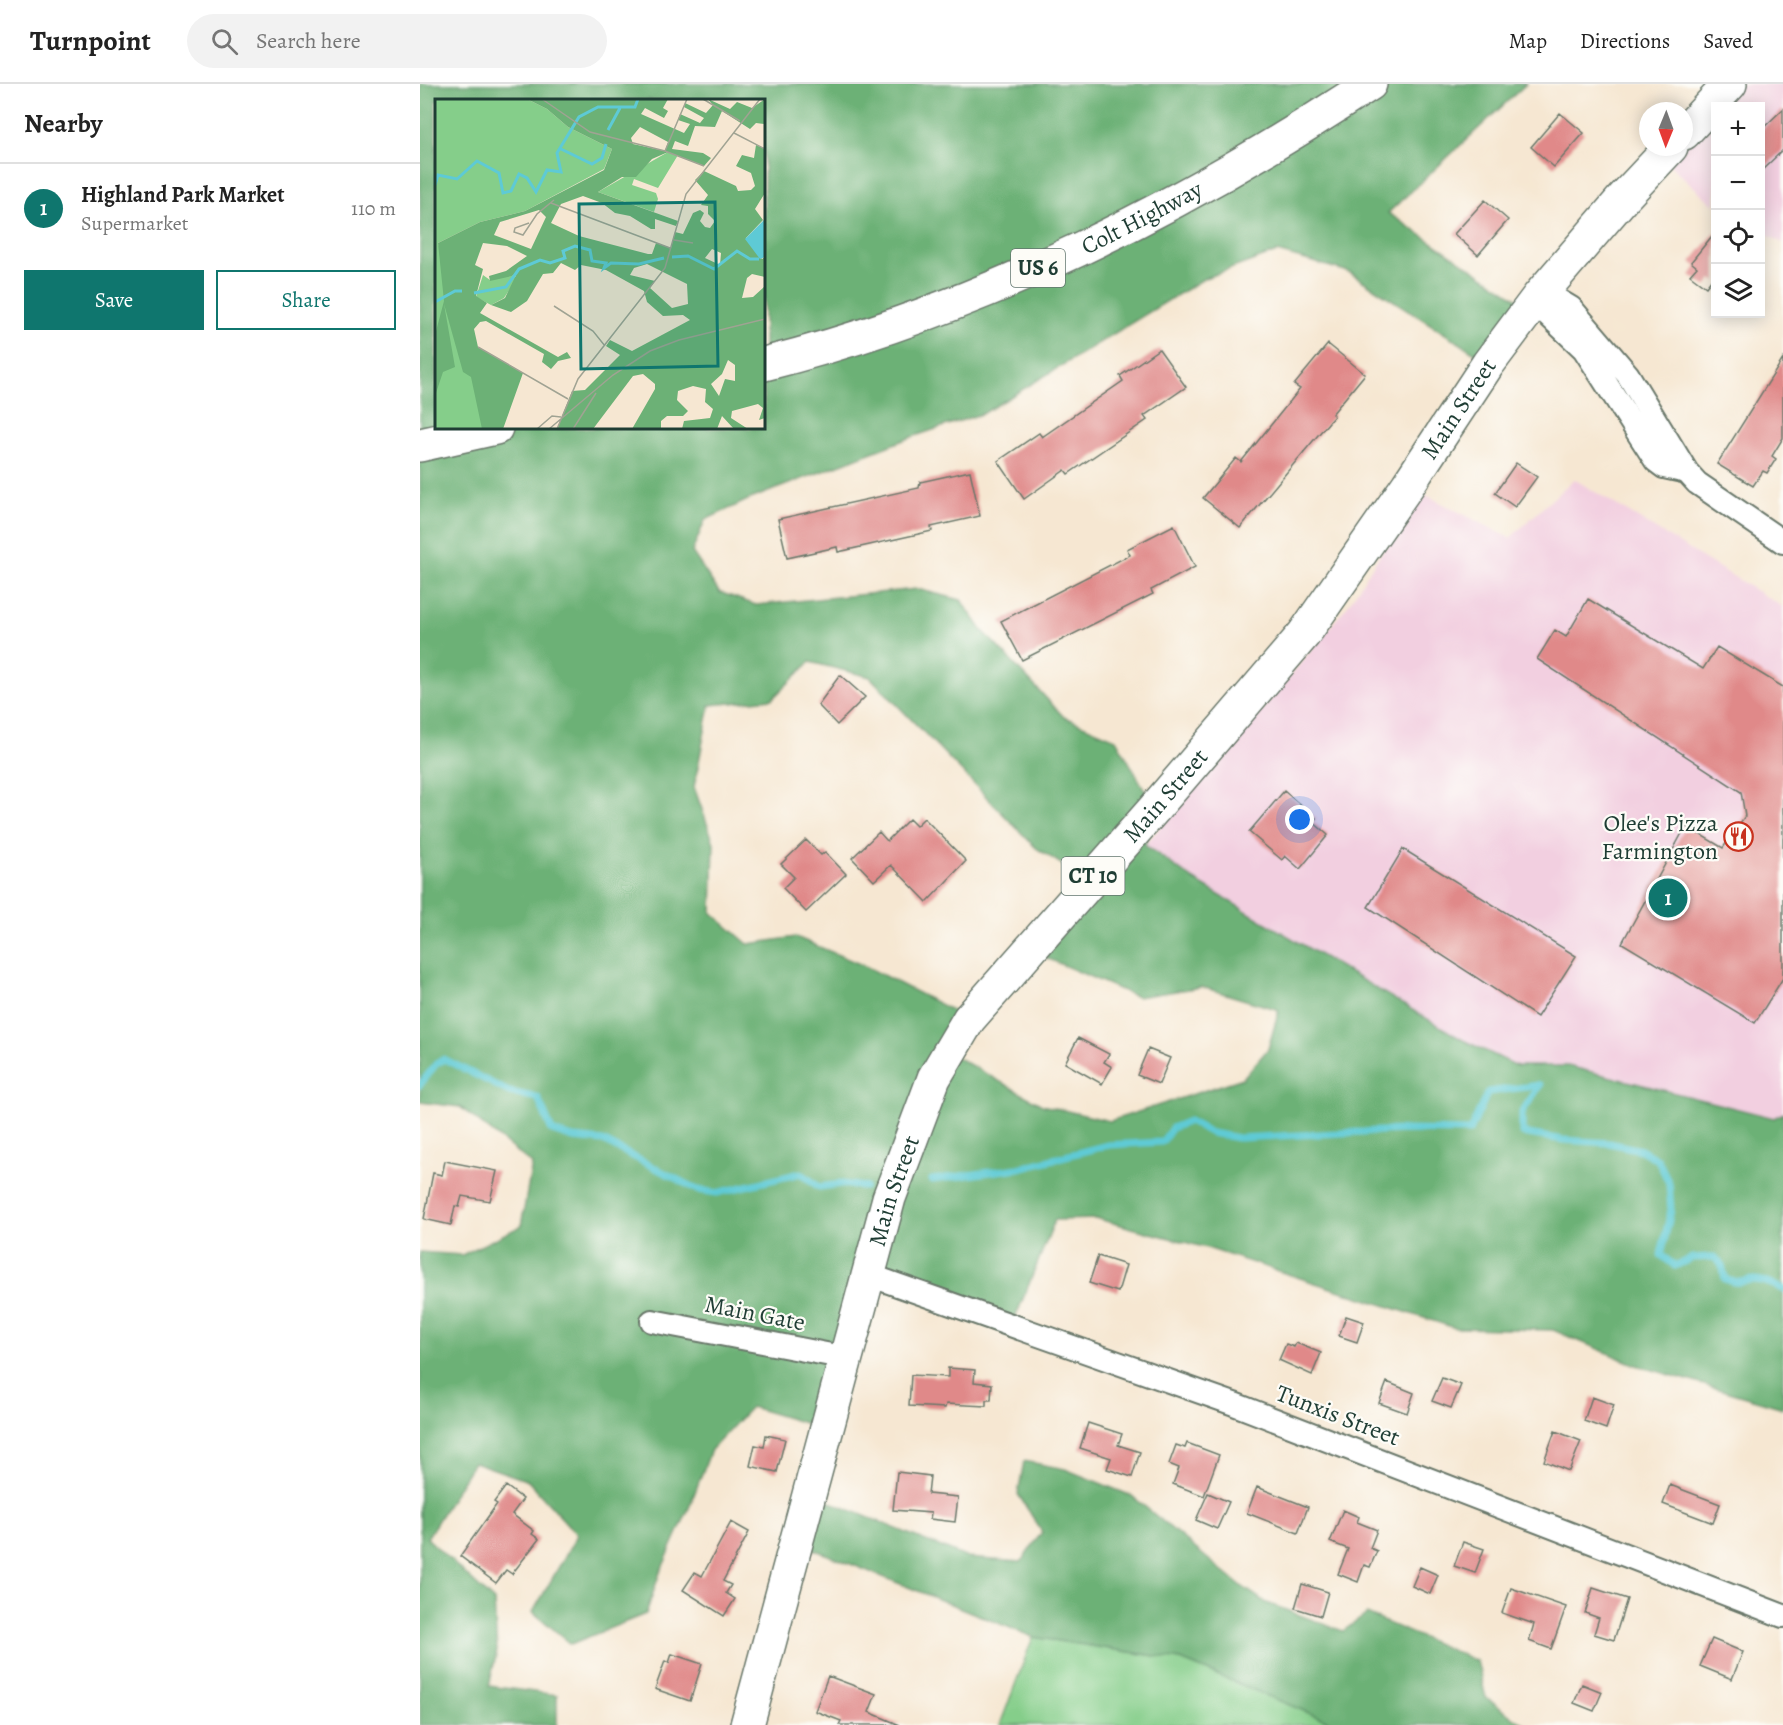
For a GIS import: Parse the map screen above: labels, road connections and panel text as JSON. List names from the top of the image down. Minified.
{"streets":{"highway":["Colt Highway","US 6","Main Street","CT 10"],"street":["Main Gate","Tunxis Street"]},"crossings":[["Main Street","Main Gate"],["Main Street","Tunxis Street"]],"places":{"restaurant":["Olee's Pizza Farmington"]},"north":"bottom","page":{"header":"Turnpoint","search":"Search here","nav":["Map","Directions","Saved"],"heading":"Nearby","map_buttons":["+","−"],"list":[{"mark":"1","name":"Highland Park Market","note":"Supermarket","value":"110 m"}],"buttons":["Save","Share"],"pins":"1"}}
